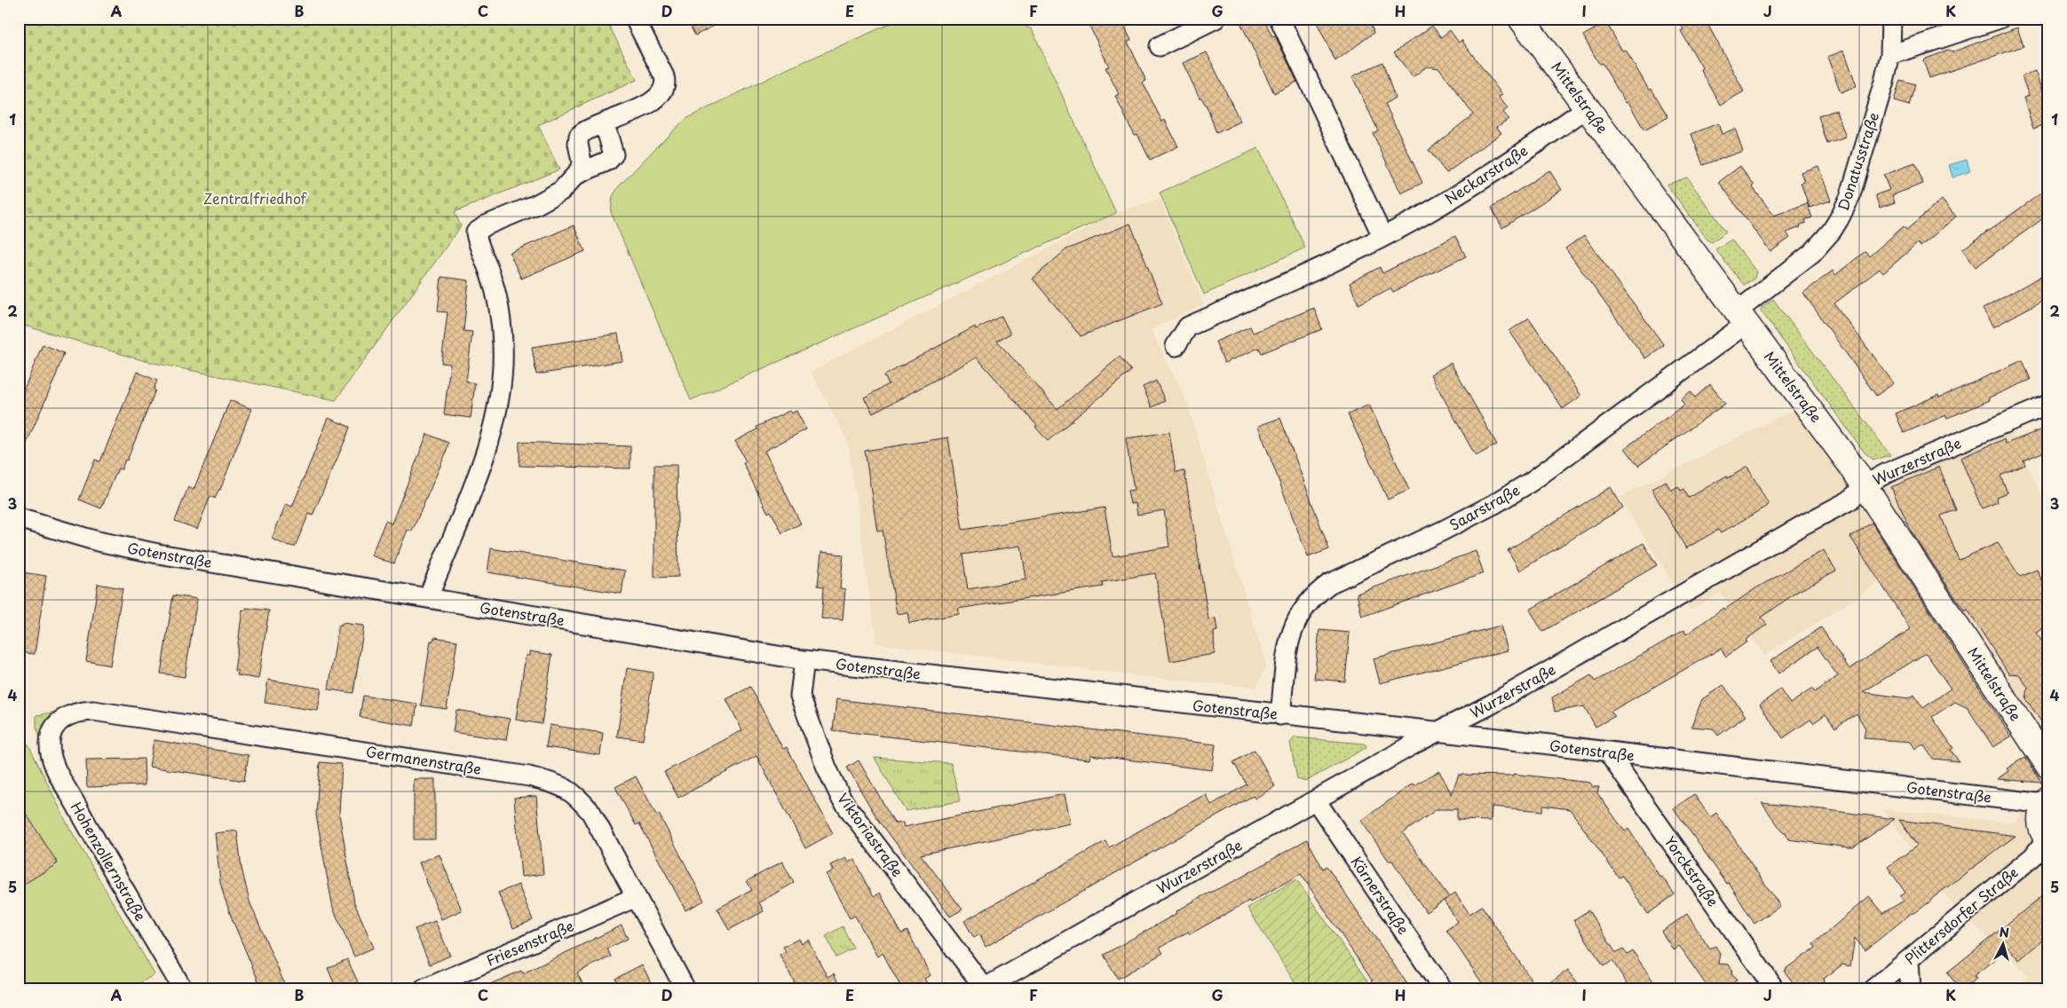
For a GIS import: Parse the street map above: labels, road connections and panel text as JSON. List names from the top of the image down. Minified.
{"streets":{"main road":["Mittelstraße"],"street":["Donatusstraße","Neckarstraße","Wurzerstraße","Saarstraße","Gotenstraße","Germanenstraße","Viktoriastraße","Hohenzollernstraße","Yorckstraße","Körnerstraße","Plittersdorfer Straße","Friesenstraße"]},"crossings":[["Mittelstraße","Donatusstraße"],["Mittelstraße","Neckarstraße"],["Mittelstraße","Wurzerstraße"],["Mittelstraße","Saarstraße"],["Donatusstraße","Saarstraße"],["Wurzerstraße","Gotenstraße"],["Wurzerstraße","Viktoriastraße"],["Wurzerstraße","Körnerstraße"],["Saarstraße","Gotenstraße"],["Gotenstraße","Viktoriastraße"],["Gotenstraße","Yorckstraße"],["Germanenstraße","Hohenzollernstraße"],["Germanenstraße","Friesenstraße"]],"parks":["Zentralfriedhof"],"north":"top","grid":{"columns":["A","B","C","D","E","F","G","H","I","J","K"],"rows":["1","2","3","4","5"]}}
